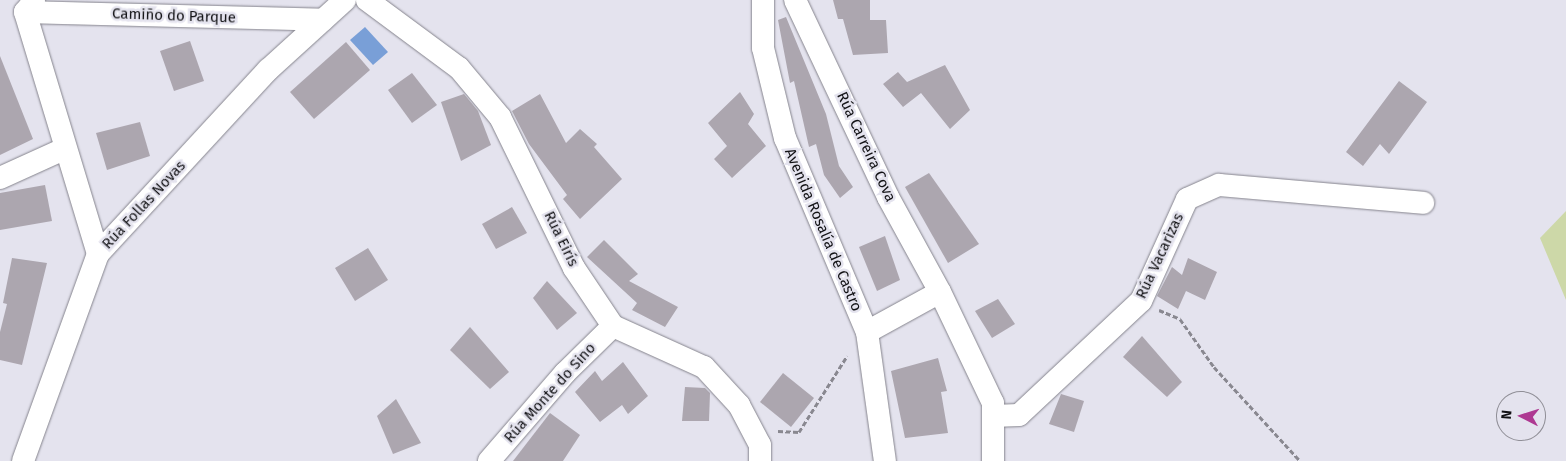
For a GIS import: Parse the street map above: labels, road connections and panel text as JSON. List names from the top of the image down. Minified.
{"streets":{"street":["Camiño do Parque","Rúa Carreira Cova","Rúa Follas Novas","Avenida Rosalía de Castro","Rúa Eirís","Rúa Vacarizas","Rúa Monte do Sino"]},"crossings":[["Camiño do Parque","Rúa Follas Novas"],["Rúa Carreira Cova","Rúa Vacarizas"],["Rúa Eirís","Rúa Monte do Sino"]],"north":"left"}
